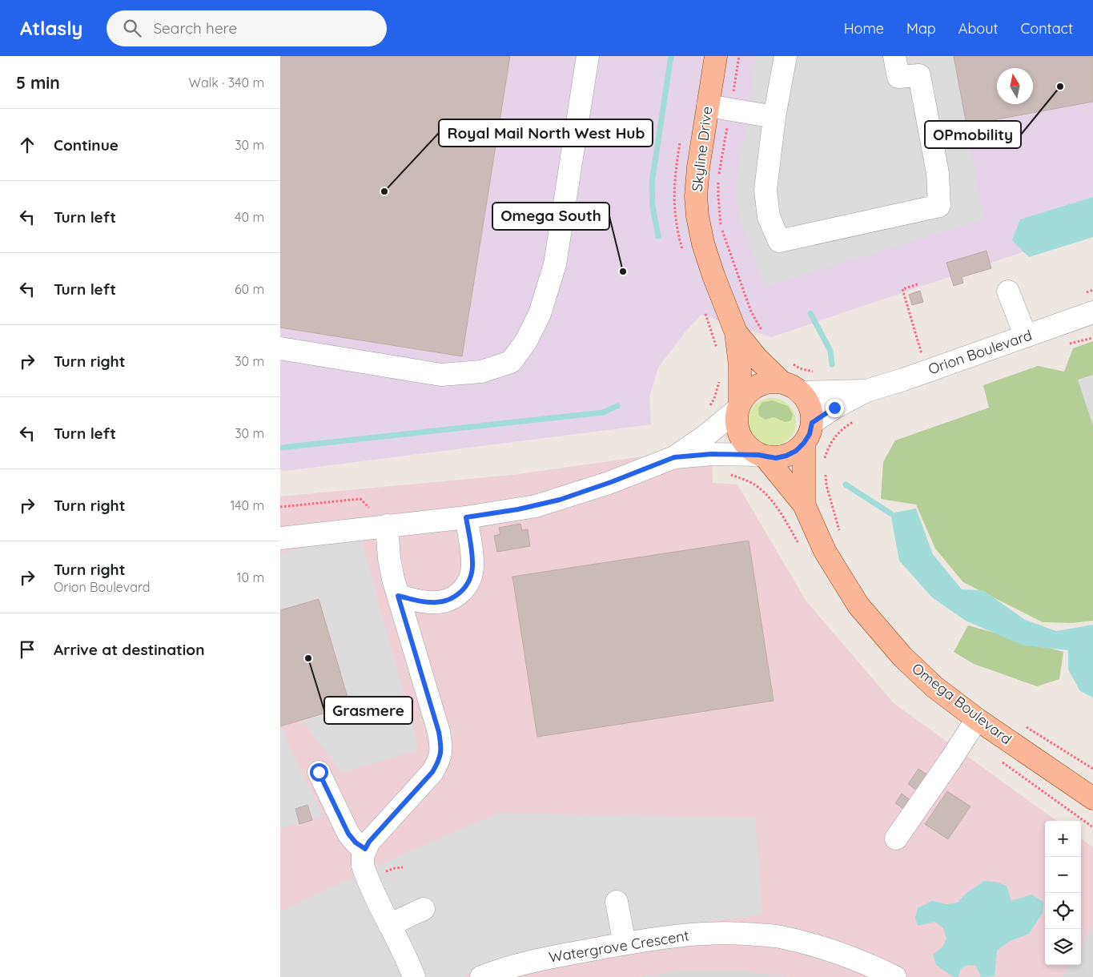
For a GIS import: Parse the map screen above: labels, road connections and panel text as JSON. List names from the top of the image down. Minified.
{"streets":{"main road":["Skyline Drive","Omega Boulevard"],"street":["Orion Boulevard","Watergrove Crescent"]},"crossings":[["Skyline Drive","Orion Boulevard"],["Skyline Drive","Omega Boulevard"],["Orion Boulevard","Omega Boulevard"]],"places":["OPmobility","Royal Mail North West Hub","Omega South","Grasmere"],"north":"top","page":{"header":"Atlasly","search":"Search here","nav":["Home","Map","About","Contact"],"heading":["5 min","Walk · 340 m"],"list":[["Continue","30 m"],["Turn left","40 m"],["Turn left","60 m"],["Turn right","30 m"],["Turn left","30 m"],["Turn right","140 m"],["Turn right","Orion Boulevard","10 m"],"Arrive at destination"],"map_buttons":["+","−"]}}
